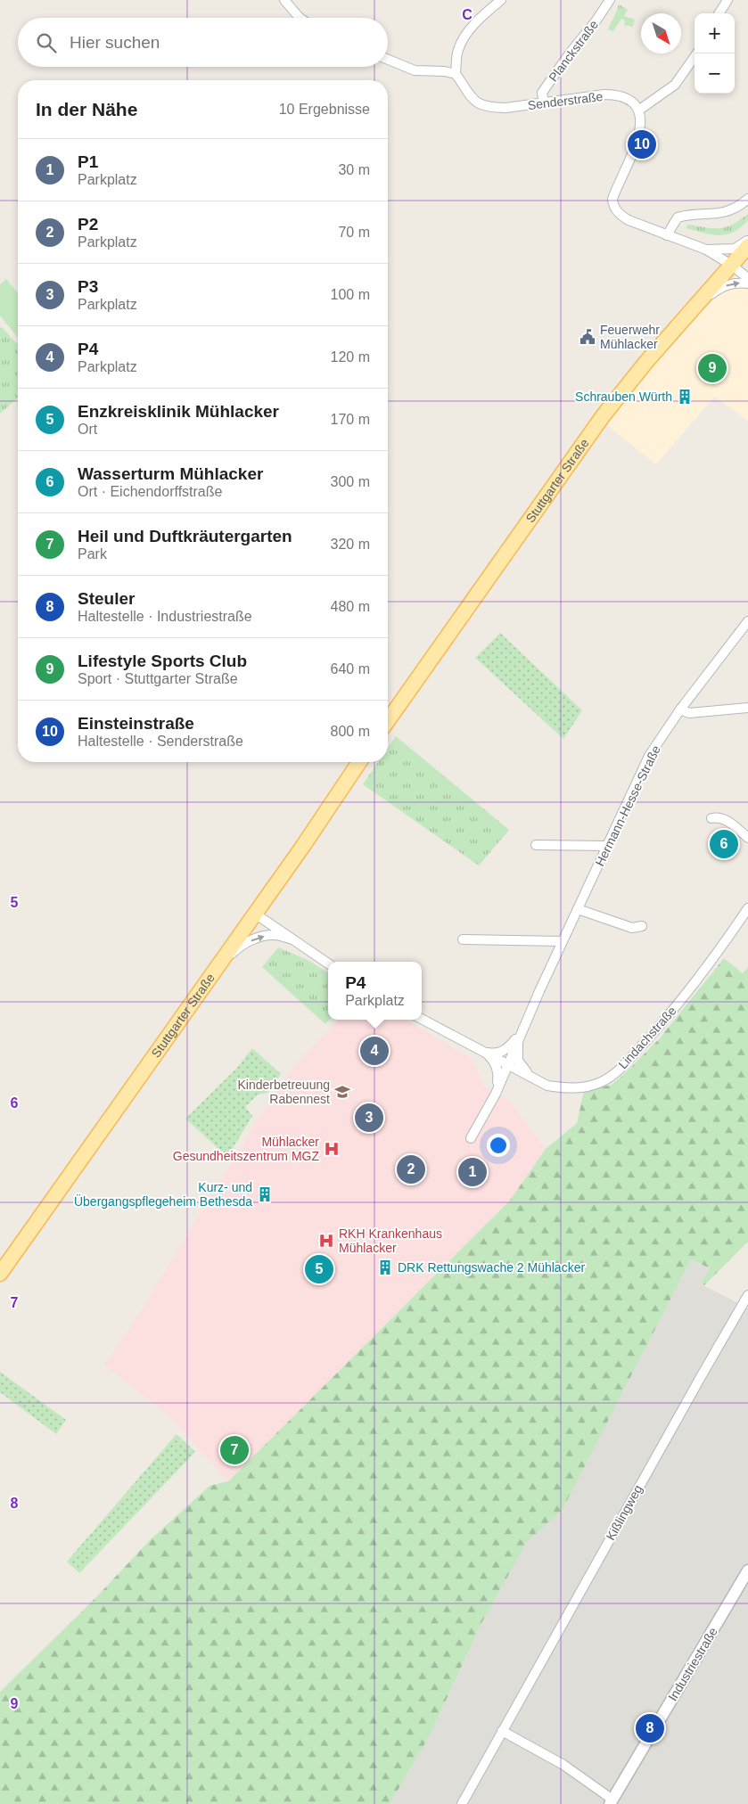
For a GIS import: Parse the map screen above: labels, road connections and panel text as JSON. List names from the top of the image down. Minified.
{"streets":{"main road":["Stuttgarter Straße"],"street":["Planckstraße","Senderstraße","Hermann-Hesse-Straße","Lindachstraße","Kißlingweg","Industriestraße"]},"crossings":[["Planckstraße","Senderstraße"],["Hermann-Hesse-Straße","Lindachstraße"]],"places":{"public building":["Feuerwehr Mühlacker"],"building":["Schrauben Würth","Kurz- und Übergangspflegeheim Bethesda","DRK Rettungswache 2 Mühlacker"],"school or university":["Kinderbetreuung Rabennest"],"hospital":["Mühlacker Gesundheitszentrum MGZ","RKH Krankenhaus Mühlacker"]},"north":"bottom right","page":{"map_buttons":["+","−"],"search":"Hier suchen","heading":["In der Nähe","10 Ergebnisse"],"pins":["10","9","6","4","3","2","1","5","7","8"],"list":[{"mark":"1","name":"P1","note":"Parkplatz","value":"30 m"},{"mark":"2","name":"P2","note":"Parkplatz","value":"70 m"},{"mark":"3","name":"P3","note":"Parkplatz","value":"100 m"},{"mark":"4","name":"P4","note":"Parkplatz","value":"120 m"},{"mark":"5","name":"Enzkreisklinik Mühlacker","note":"Ort","value":"170 m"},{"mark":"6","name":"Wasserturm Mühlacker","note":"Ort · Eichendorffstraße","value":"300 m"},{"mark":"7","name":"Heil und Duftkräutergarten","note":"Park","value":"320 m"},{"mark":"8","name":"Steuler","note":"Haltestelle · Industriestraße","value":"480 m"},{"mark":"9","name":"Lifestyle Sports Club","note":"Sport · Stuttgarter Straße","value":"640 m"},{"mark":"10","name":"Einsteinstraße","note":"Haltestelle · Senderstraße","value":"800 m"}],"popup":["P4","Parkplatz"]},"grid":{"columns":["C"],"rows":["5","6","7","8","9"]}}
